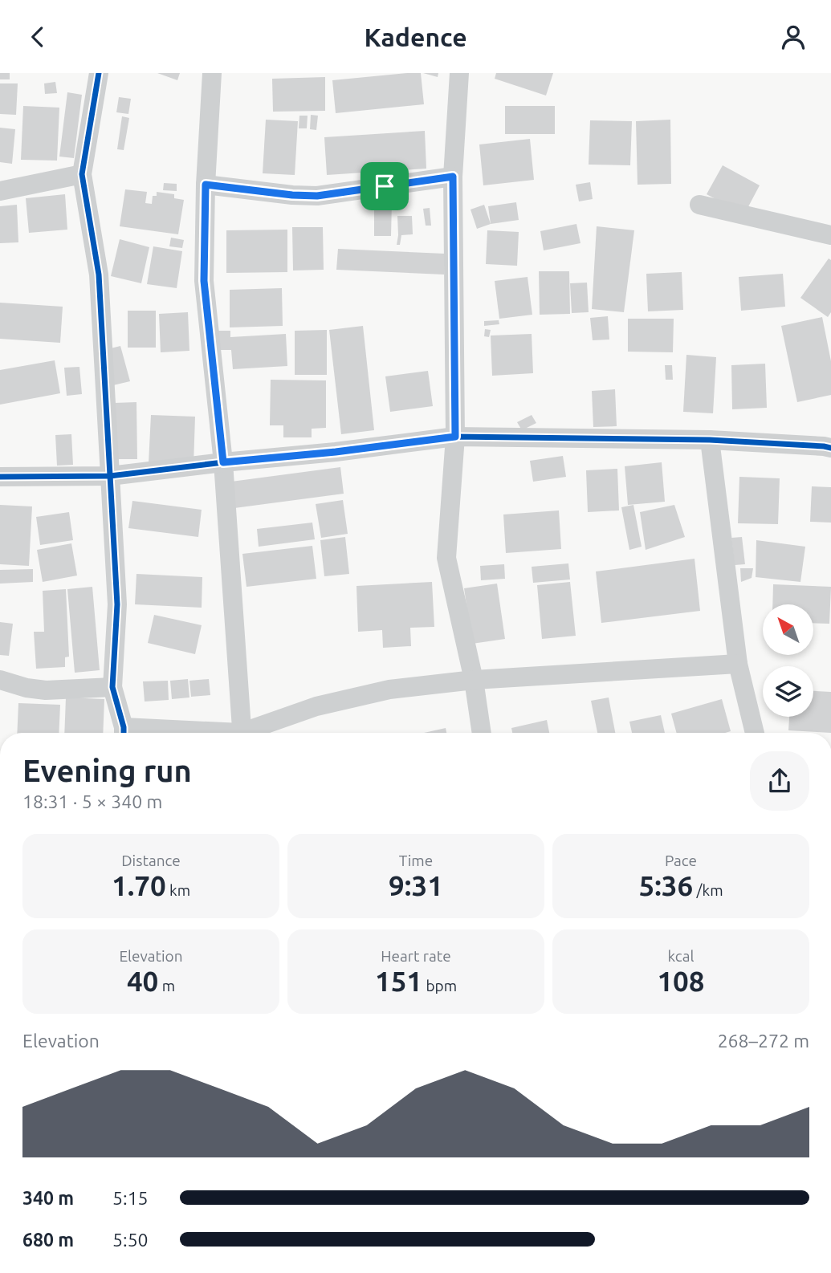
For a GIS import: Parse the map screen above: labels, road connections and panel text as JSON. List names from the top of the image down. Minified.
{"north":"top left","page":{"header":"Kadence","heading":["Evening run","18:31 · 5 × 340 m"],"stats":[["Distance","1.70 km"],["Time","9:31"],["Pace","5:36 /km"],["Elevation","40 m"],["Heart rate","151 bpm"],["kcal","108"]],"chart":["Elevation","268–272 m"],"list":[{"name":"340 m","note":"5:15"},{"name":"680 m","note":"5:50"}]}}
